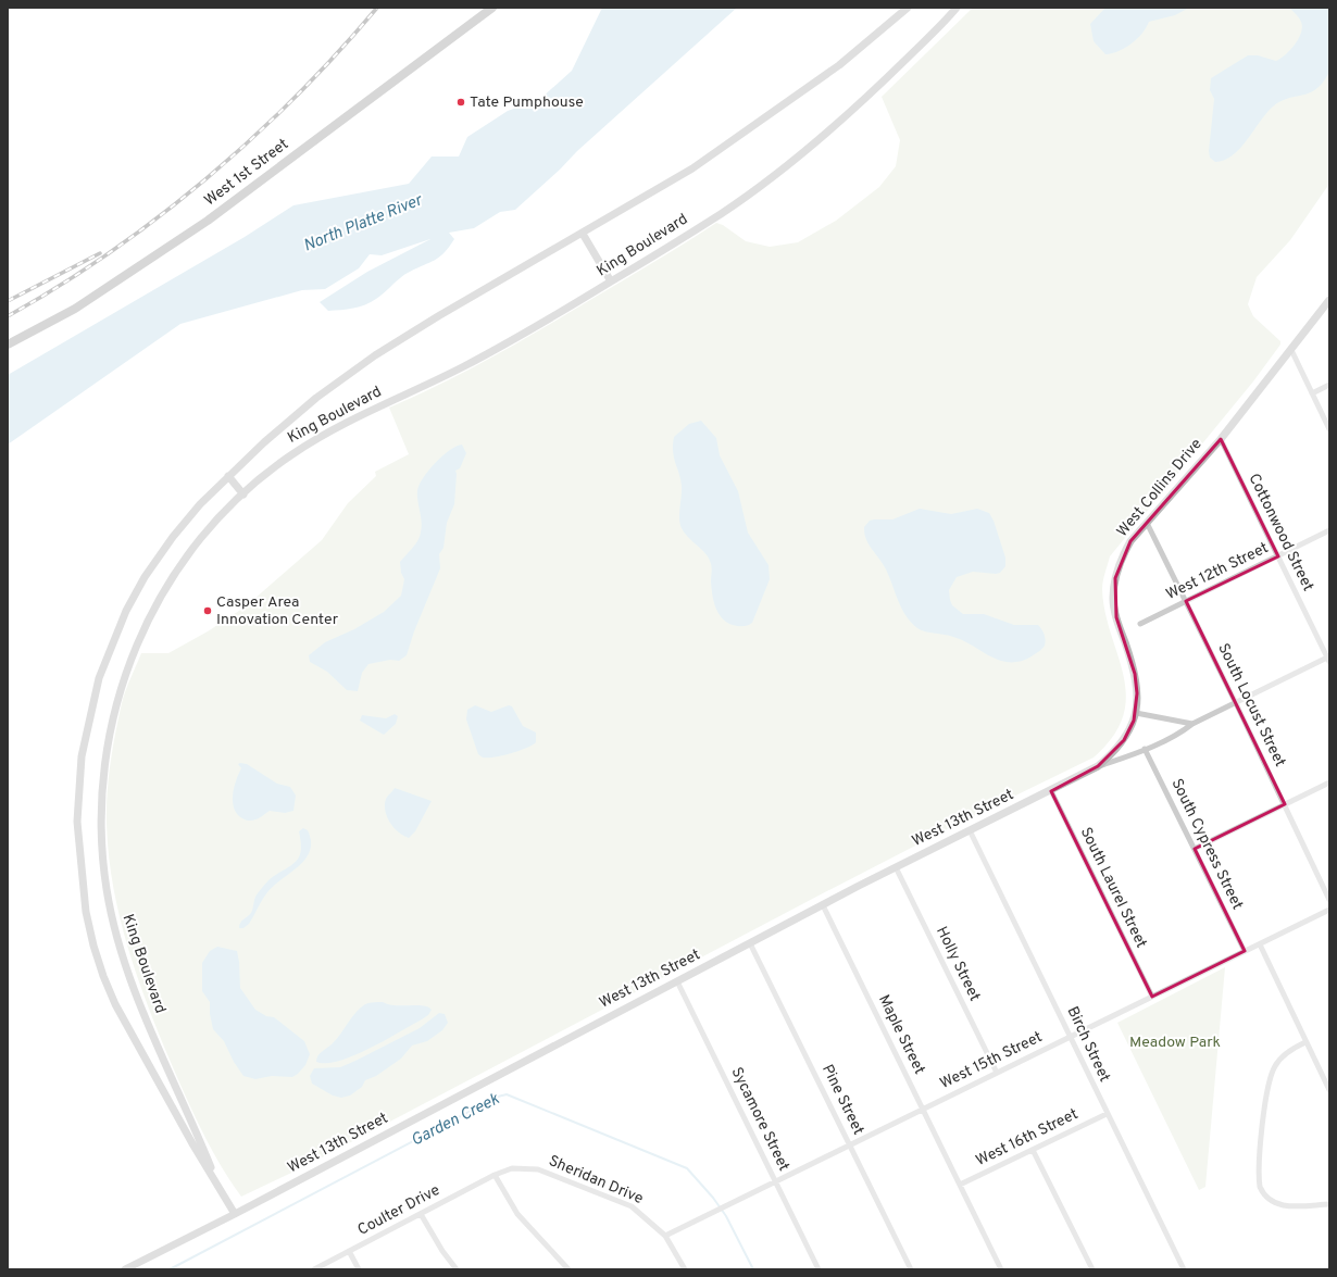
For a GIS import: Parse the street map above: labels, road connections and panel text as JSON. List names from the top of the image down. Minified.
{"streets":{"main road":["West 1st Street"],"street":["King Boulevard","West Collins Drive","Cottonwood Street","West 12th Street","South Locust Street","West 13th Street","South Cypress Street","South Laurel Street","Holly Street","Maple Street","Birch Street","West 15th Street","Pine Street","Sycamore Street","West 16th Street","Sheridan Drive","Coulter Drive"]},"crossings":[["King Boulevard","West 13th Street"],["West Collins Drive","Cottonwood Street"],["West Collins Drive","South Locust Street"],["West Collins Drive","West 13th Street"],["Cottonwood Street","West 12th Street"],["Cottonwood Street","West 13th Street"],["West 12th Street","South Locust Street"],["South Locust Street","West 13th Street"],["West 13th Street","South Cypress Street"],["West 13th Street","South Laurel Street"],["West 13th Street","Holly Street"],["West 13th Street","Maple Street"],["West 13th Street","Birch Street"],["West 13th Street","Pine Street"],["West 13th Street","Sycamore Street"],["South Cypress Street","West 15th Street"],["South Laurel Street","West 15th Street"],["Holly Street","West 15th Street"],["Maple Street","West 15th Street"],["Maple Street","West 16th Street"],["Birch Street","West 15th Street"],["Birch Street","West 16th Street"],["West 15th Street","Pine Street"],["West 15th Street","Sycamore Street"],["West 15th Street","Sheridan Drive"],["Sheridan Drive","Coulter Drive"]],"water":["North Platte River","Garden Creek"],"parks":["Meadow Park"],"places":["Tate Pumphouse","Casper Area Innovation Center"]}
